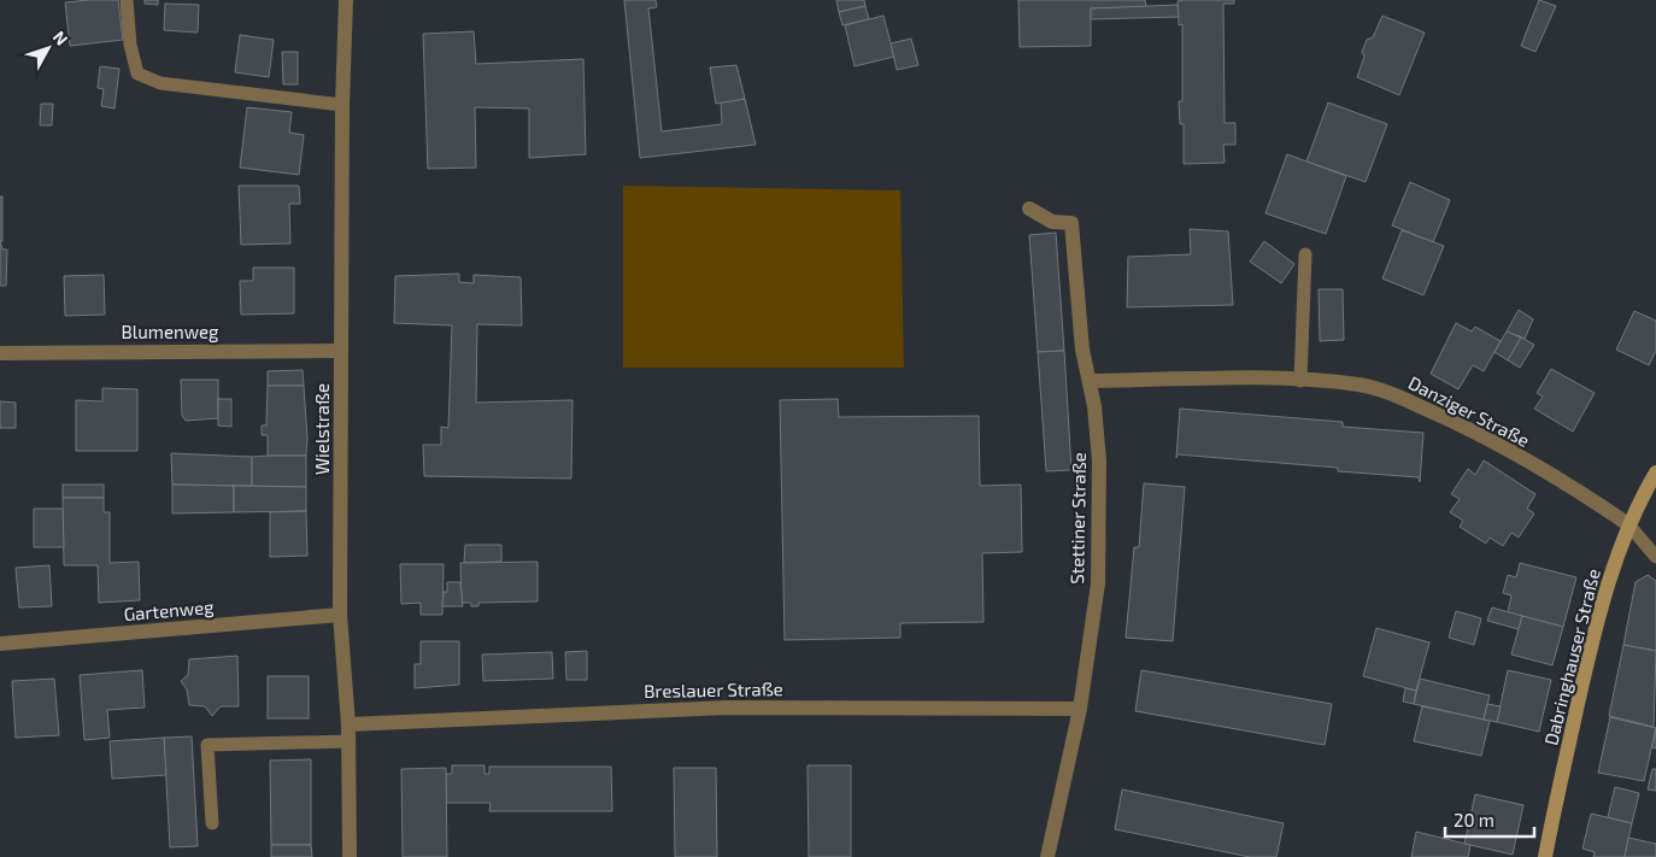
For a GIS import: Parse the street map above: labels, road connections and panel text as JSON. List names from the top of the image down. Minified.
{"streets":{"main road":["Dabringhauser Straße"],"street":["Blumenweg","Danziger Straße","Wielstraße","Stettiner Straße","Gartenweg","Breslauer Straße"]},"crossings":[["Blumenweg","Wielstraße"],["Danziger Straße","Stettiner Straße"],["Danziger Straße","Dabringhauser Straße"],["Wielstraße","Gartenweg"],["Wielstraße","Breslauer Straße"],["Stettiner Straße","Breslauer Straße"]],"scale_bar":"20 m","north":"top right"}
